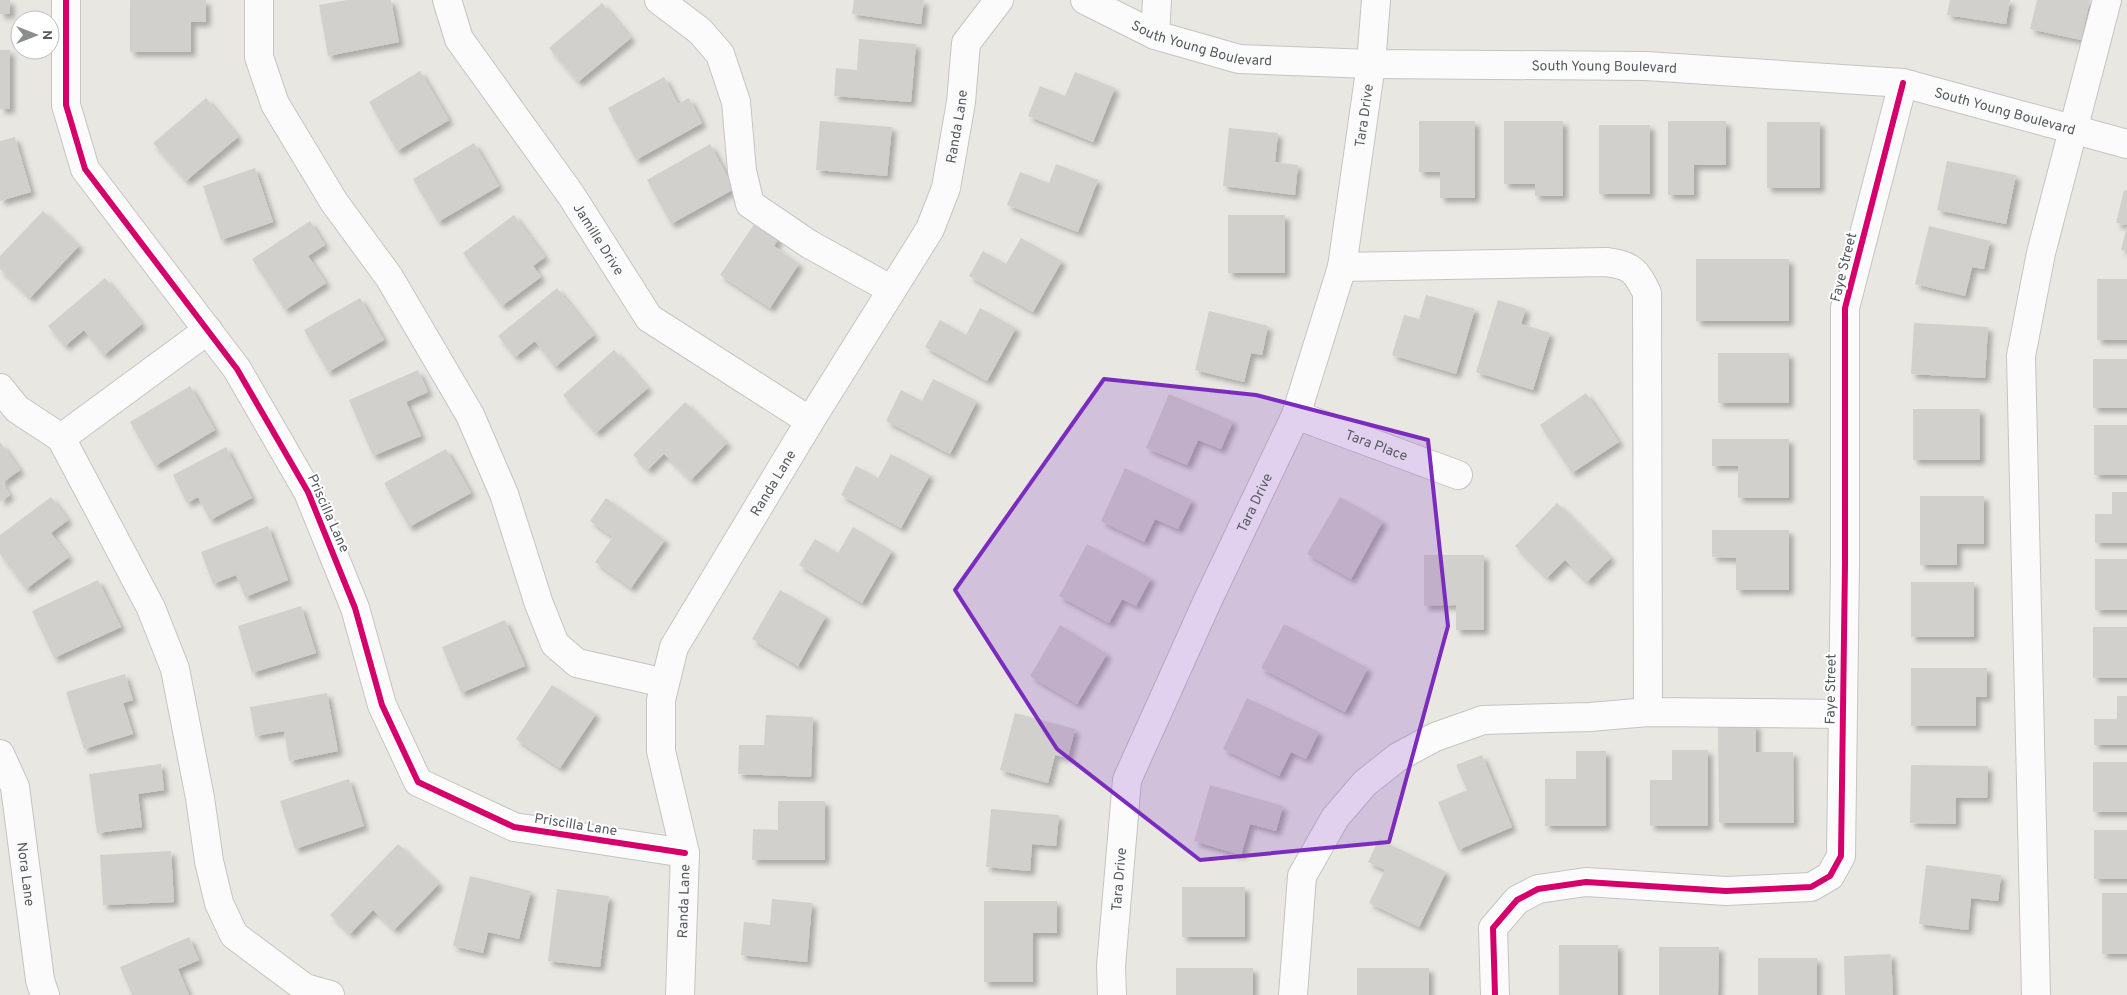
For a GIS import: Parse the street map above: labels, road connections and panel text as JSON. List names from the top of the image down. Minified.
{"streets":{"street":["South Young Boulevard","Tara Drive","Randa Lane","Jamille Drive","Faye Street","Tara Place","Priscilla Lane","Nora Lane"]},"crossings":[["South Young Boulevard","Tara Drive"],["South Young Boulevard","Faye Street"],["Tara Drive","Tara Place"],["Randa Lane","Jamille Drive"],["Randa Lane","Priscilla Lane"]],"north":"right"}
